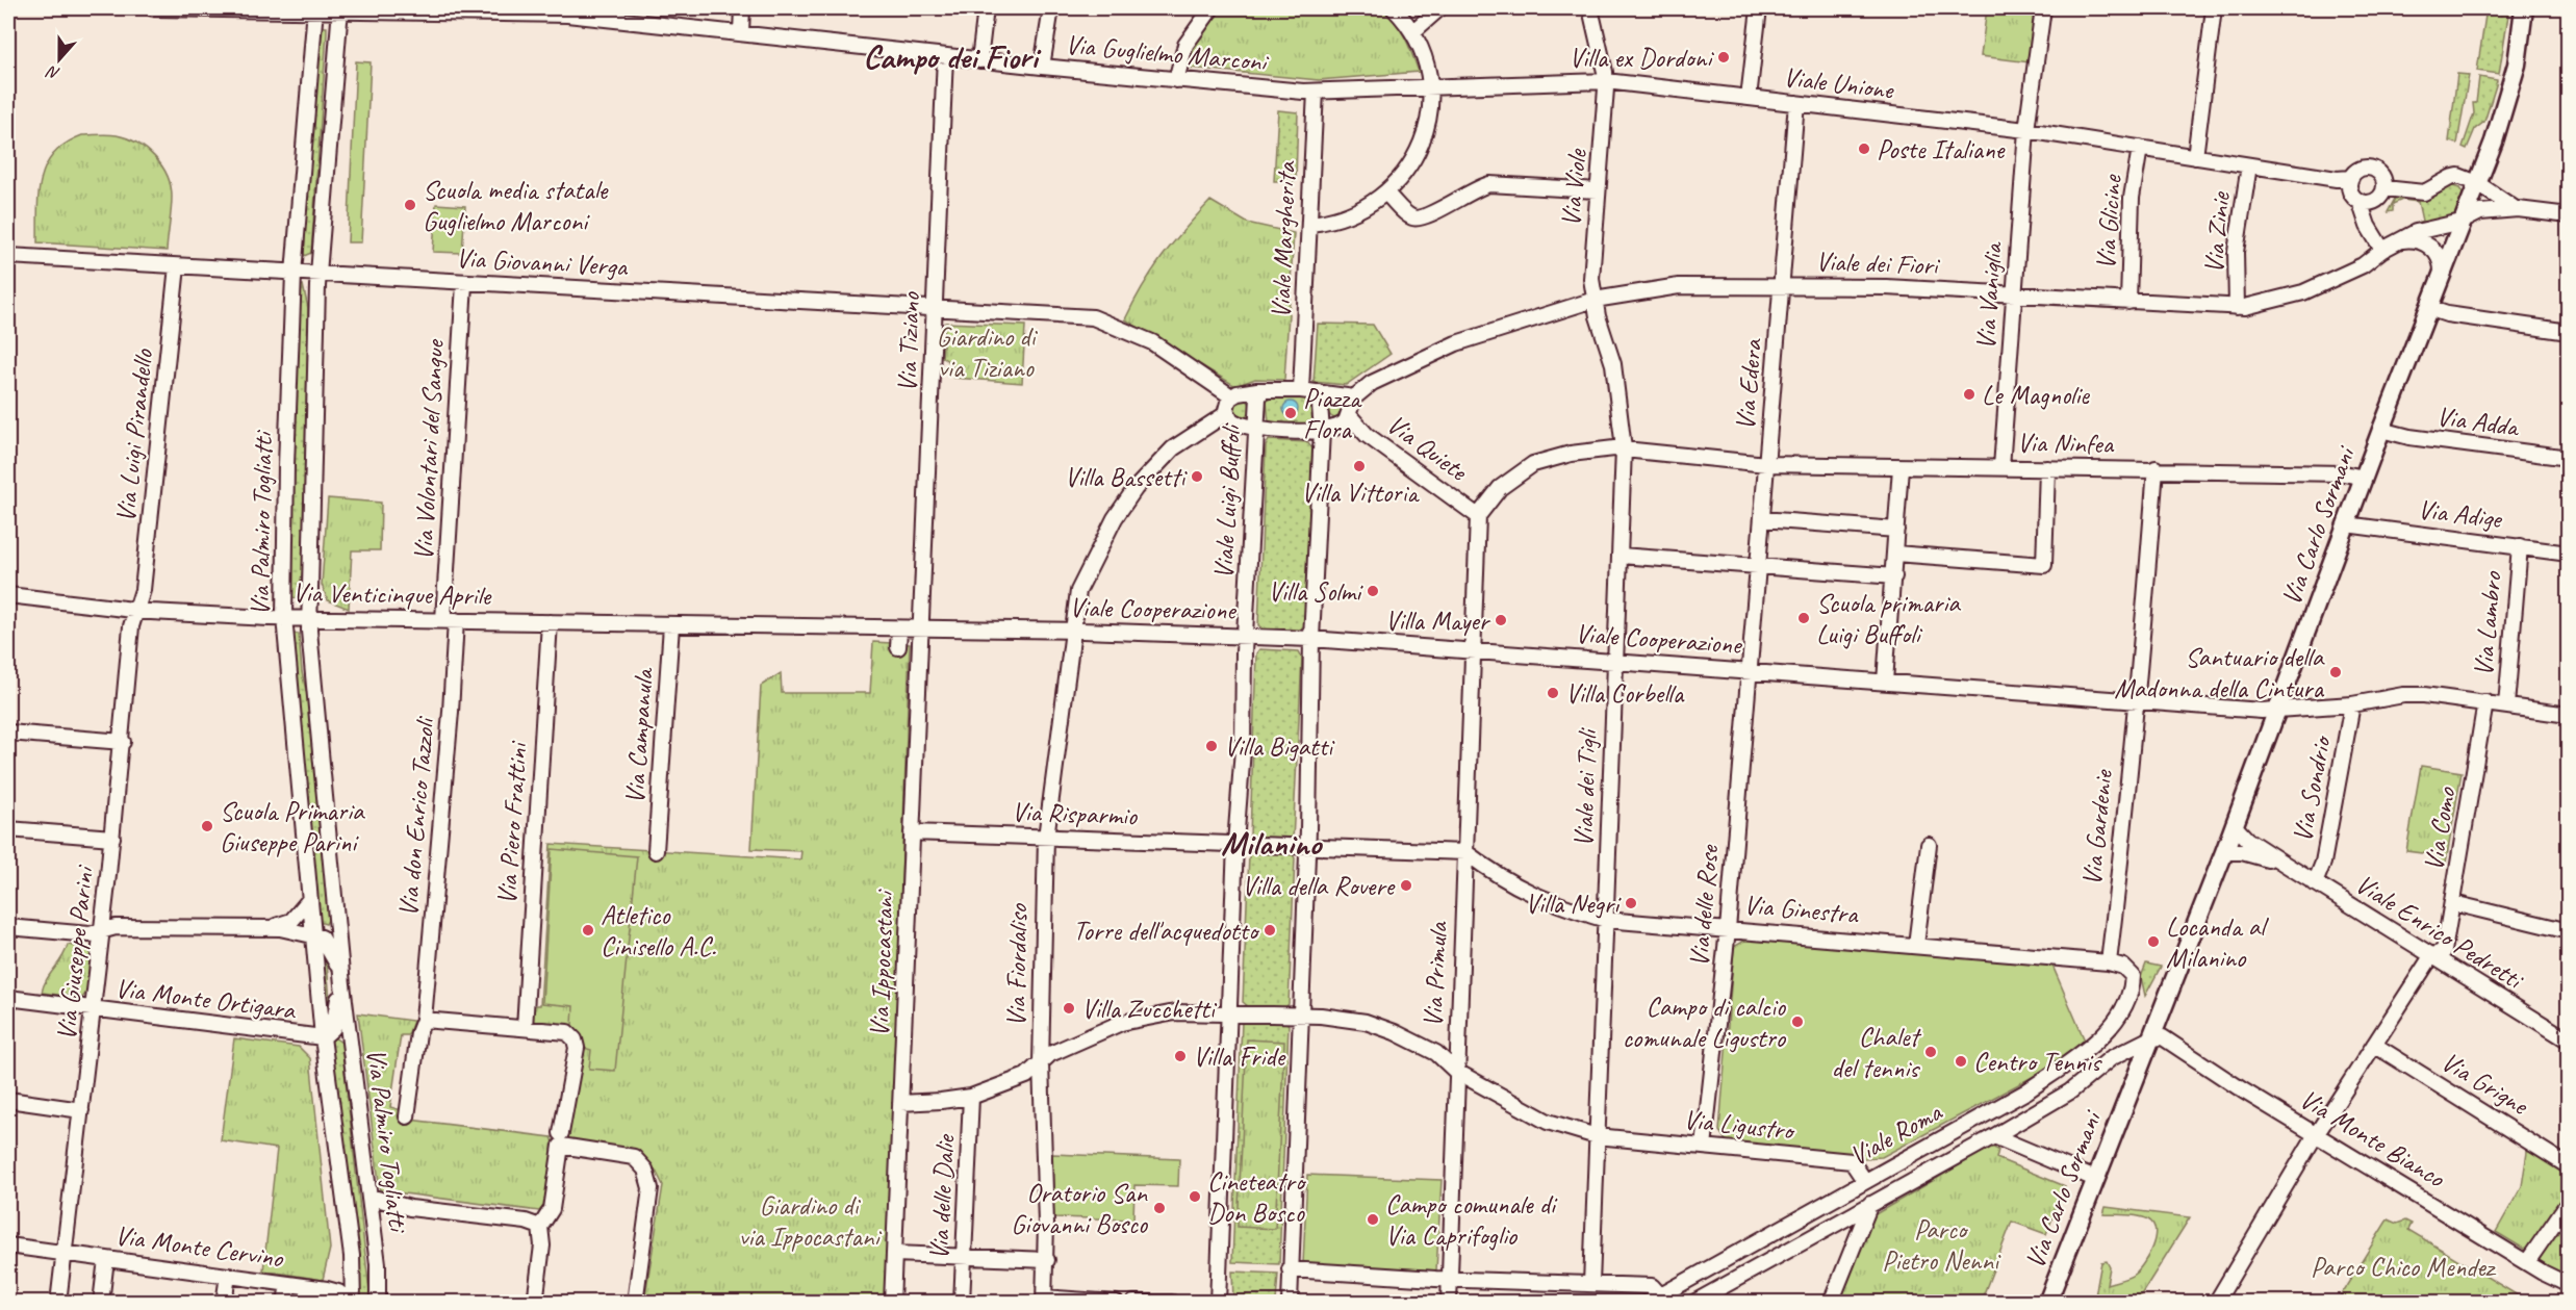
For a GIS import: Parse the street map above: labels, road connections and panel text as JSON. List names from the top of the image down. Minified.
{"streets":{"main road":["Via Carlo Sormani"],"street":["Via Guglielmo Marconi","Viale Unione","Via Viole","Via Glicine","Via Zinie","Viale Margherita","Via Giovanni Verga","Viale dei Fiori","Via Vaniglia","Via Tiziano","Via Edera","Via Adda","Via Luigi Pirandello","Via Ninfea","Via Quiete","Via Volontari del Sangue","Viale Luigi Buffoli","Via Adige","Via Palmiro Togliatti","Via Venticinque Aprile","Viale Cooperazione","Via Lambro","Via Campanula","Viale dei Tigli","Via Sondrio","Via Risparmio","Via don Enrico Tazzoli","Via Piero Frattini","Via Gardenie","Via Como","Via delle Rose","Via Ginestra","Viale Enrico Pedretti","Via Giuseppe Parini","Via Ippocastani","Via Fiordaliso","Via Primula","Via Monte Ortigara","Via Grigne","Via Ligustro","Viale Roma","Via Monte Bianco","Via delle Dalie","Via Monte Cervino"]},"crossings":[["Via Guglielmo Marconi","Viale Unione"],["Via Guglielmo Marconi","Viale Margherita"],["Via Guglielmo Marconi","Via Tiziano"],["Via Guglielmo Marconi","Via Palmiro Togliatti"],["Viale Unione","Via Viole"],["Viale Unione","Via Glicine"],["Viale Unione","Via Zinie"],["Viale Unione","Viale Margherita"],["Viale Unione","Via Vaniglia"],["Viale Unione","Via Edera"],["Via Viole","Viale dei Fiori"],["Via Viole","Viale dei Tigli"],["Via Glicine","Viale dei Fiori"],["Via Zinie","Viale dei Fiori"],["Via Giovanni Verga","Via Tiziano"],["Via Giovanni Verga","Via Luigi Pirandello"],["Via Giovanni Verga","Via Volontari del Sangue"],["Via Giovanni Verga","Via Palmiro Togliatti"],["Viale dei Fiori","Via Vaniglia"],["Viale dei Fiori","Via Edera"],["Viale dei Fiori","Via Carlo Sormani"],["Viale dei Fiori","Viale dei Tigli"],["Via Vaniglia","Via Ninfea"],["Via Tiziano","Viale Cooperazione"],["Via Tiziano","Via Ippocastani"],["Via Edera","Via Ninfea"],["Via Edera","Viale Cooperazione"],["Via Edera","Via delle Rose"],["Via Adda","Via Carlo Sormani"],["Via Luigi Pirandello","Via Venticinque Aprile"],["Via Luigi Pirandello","Via Giuseppe Parini"],["Via Ninfea","Via Quiete"],["Via Ninfea","Via Carlo Sormani"],["Via Ninfea","Viale dei Tigli"],["Via Ninfea","Via Gardenie"],["Via Ninfea","Via Primula"],["Via Quiete","Via Primula"],["Via Volontari del Sangue","Via Venticinque Aprile"],["Via Volontari del Sangue","Via don Enrico Tazzoli"],["Viale Luigi Buffoli","Viale Cooperazione"],["Viale Luigi Buffoli","Via Risparmio"],["Via Adige","Via Carlo Sormani"],["Via Adige","Via Lambro"],["Via Palmiro Togliatti","Via Venticinque Aprile"],["Via Palmiro Togliatti","Via Monte Ortigara"],["Via Palmiro Togliatti","Via Monte Cervino"],["Via Carlo Sormani","Viale Cooperazione"],["Via Carlo Sormani","Viale Enrico Pedretti"],["Via Carlo Sormani","Viale Roma"],["Via Carlo Sormani","Via Monte Bianco"],["Via Venticinque Aprile","Viale Cooperazione"],["Via Venticinque Aprile","Via Campanula"],["Via Venticinque Aprile","Via don Enrico Tazzoli"],["Via Venticinque Aprile","Via Piero Frattini"],["Via Venticinque Aprile","Via Giuseppe Parini"],["Viale Cooperazione","Via Lambro"],["Viale Cooperazione","Viale dei Tigli"],["Viale Cooperazione","Via Sondrio"],["Viale Cooperazione","Via Gardenie"],["Viale Cooperazione","Via Como"],["Viale Cooperazione","Via delle Rose"],["Viale Cooperazione","Via Ippocastani"],["Viale Cooperazione","Via Fiordaliso"],["Viale Cooperazione","Via Primula"],["Viale dei Tigli","Via Ginestra"],["Viale dei Tigli","Via Ligustro"],["Via Sondrio","Viale Enrico Pedretti"],["Via Risparmio","Via Ippocastani"],["Via Risparmio","Via Fiordaliso"],["Via Gardenie","Via Ginestra"],["Via Como","Viale Enrico Pedretti"],["Via delle Rose","Via Ginestra"],["Via delle Rose","Via Ligustro"],["Via Ginestra","Via Primula"],["Via Ginestra","Viale Roma"],["Via Giuseppe Parini","Via Monte Ortigara"],["Via Giuseppe Parini","Via Monte Cervino"],["Via Primula","Via Ligustro"],["Via Ligustro","Viale Roma"],["Viale Roma","Via Monte Bianco"]],"districts":["Campo dei Fiori","Milanino"],"parks":["Giardino di via Tiziano","Giardino di via Ippocastani","Parco Pietro Nenni","Parco Chico Mendez"],"places":["Villa ex Dordoni","Poste Italiane","Scuola media statale Guglielmo Marconi","Le Magnolie","Piazza Flora","Villa Vittoria","Villa Bassetti","Villa Solmi","Scuola primaria Luigi Buffoli","Villa Mayer","Santuario della Madonna della Cintura","Villa Corbella","Villa Bigatti","Scuola Primaria Giuseppe Parini","Villa della Rovere","Villa Negri","Atletico Cinisello A.C.","Torre dell'acquedotto","Locanda al Milanino","Villa Zucchetti","Campo di calcio comunale Ligustro","Chalet del tennis","Villa Fride","Centro Tennis","Cineteatro Don Bosco","Oratorio San Giovanni Bosco","Campo comunale di Via Caprifoglio"],"north":"bottom"}
